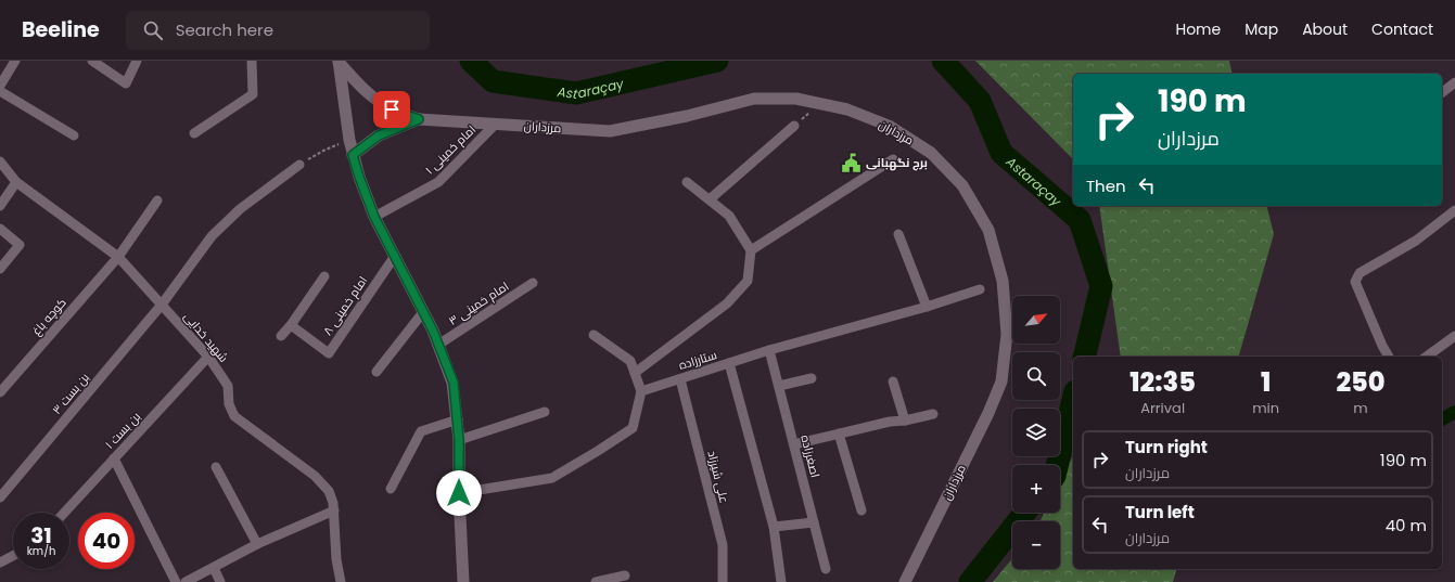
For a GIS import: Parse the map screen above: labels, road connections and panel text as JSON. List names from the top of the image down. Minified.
{"streets":{"street":["مرزداران","امام خمینی ۱","امام خمینی ۳","امام خمینی ۸","کوچه باغ","شهید خدایی","ستارزاده","بن بست ۳","بن بست ۱","اصغرزاده","علی شیرزاد"]},"crossings":[["مرزداران","امام خمینی ۱"],["کوچه باغ","شهید خدایی"],["شهید خدایی","بن بست ۳"],["شهید خدایی","بن بست ۱"],["ستارزاده","اصغرزاده"],["ستارزاده","علی شیرزاد"]],"water":["Astaraçay"],"places":{"public building":["برج نگهبانی"]},"north":"top right","page":{"header":"Beeline","search":"Search here","nav":["Home","Map","About","Contact"],"turn":["190 m","مرزداران"],"then":"Then","map_buttons":["+","−"],"eta":["12:35","Arrival","1","min","250","m"],"list":[{"name":"Turn right","note":"مرزداران","value":"190 m"},{"name":"Turn left","note":"مرزداران","value":"40 m"}],"speed":"31 km/h","limit":"40"}}
